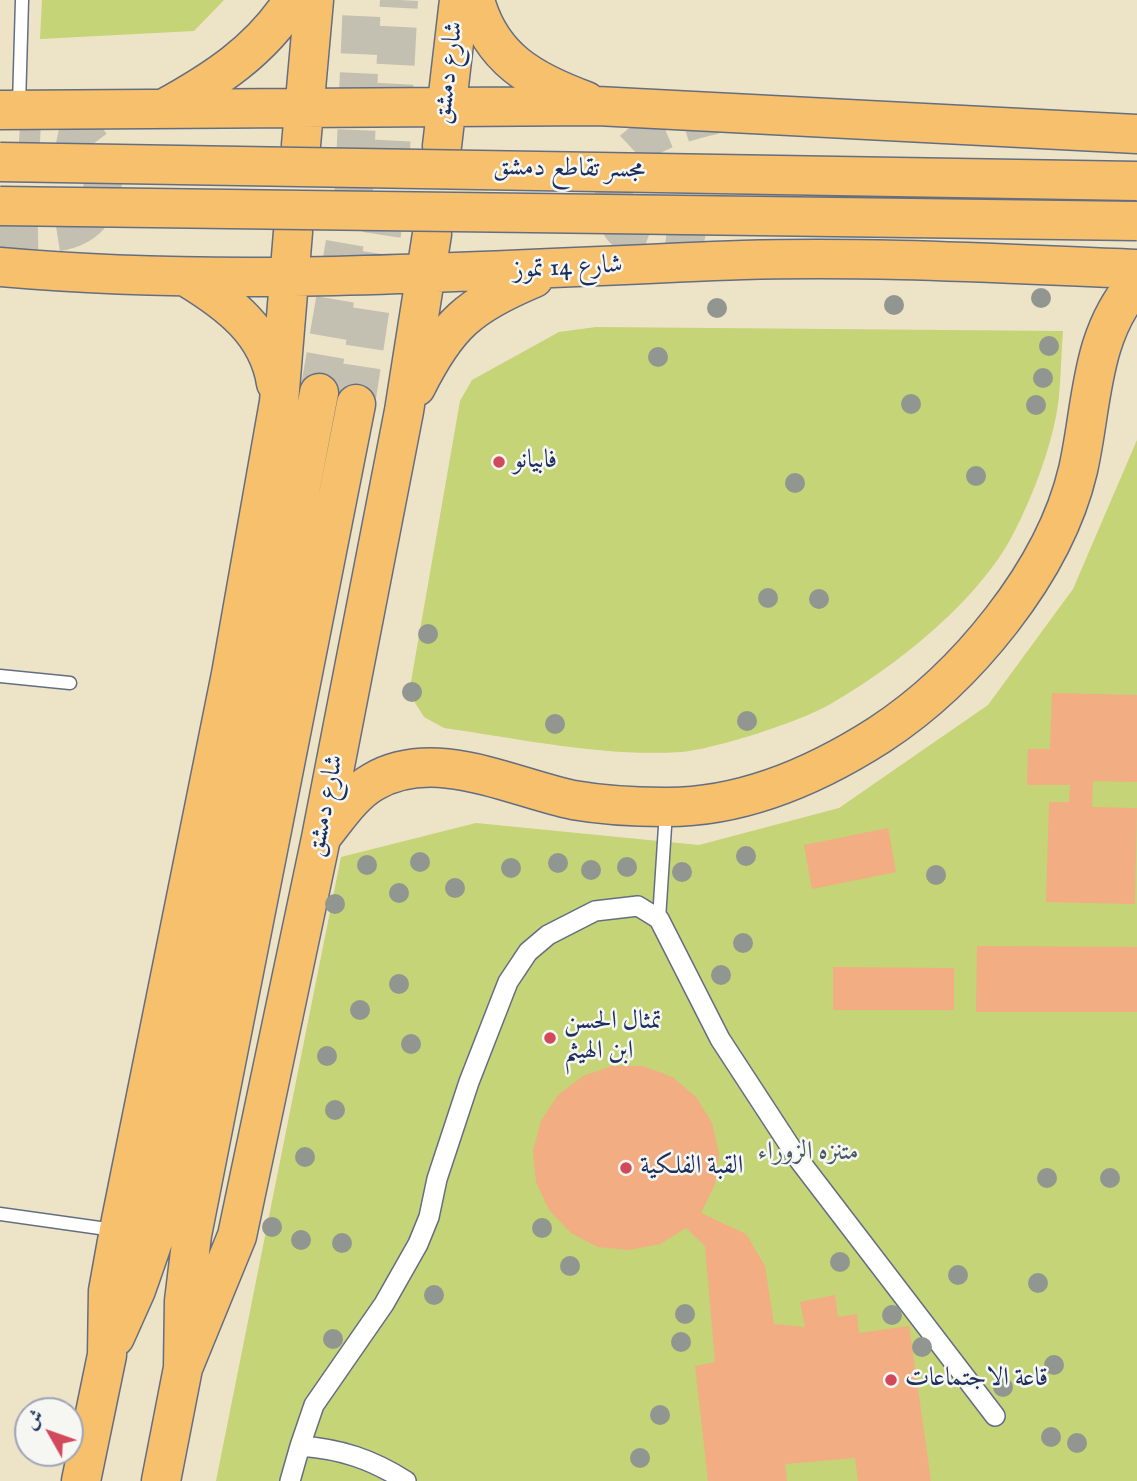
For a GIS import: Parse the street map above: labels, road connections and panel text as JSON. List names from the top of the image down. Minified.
{"streets":{"main road":["شارع دمشق","مجسر تقاطع دمشق","شارع 14 تموز"]},"crossings":[["شارع دمشق","شارع 14 تموز"]],"parks":["متنزه الزوراء"],"places":["فابيانو","تمثال الحسن ابن الهيثم","القبة الفلكية","قاعة الاجتماعات"],"north":"top left"}
